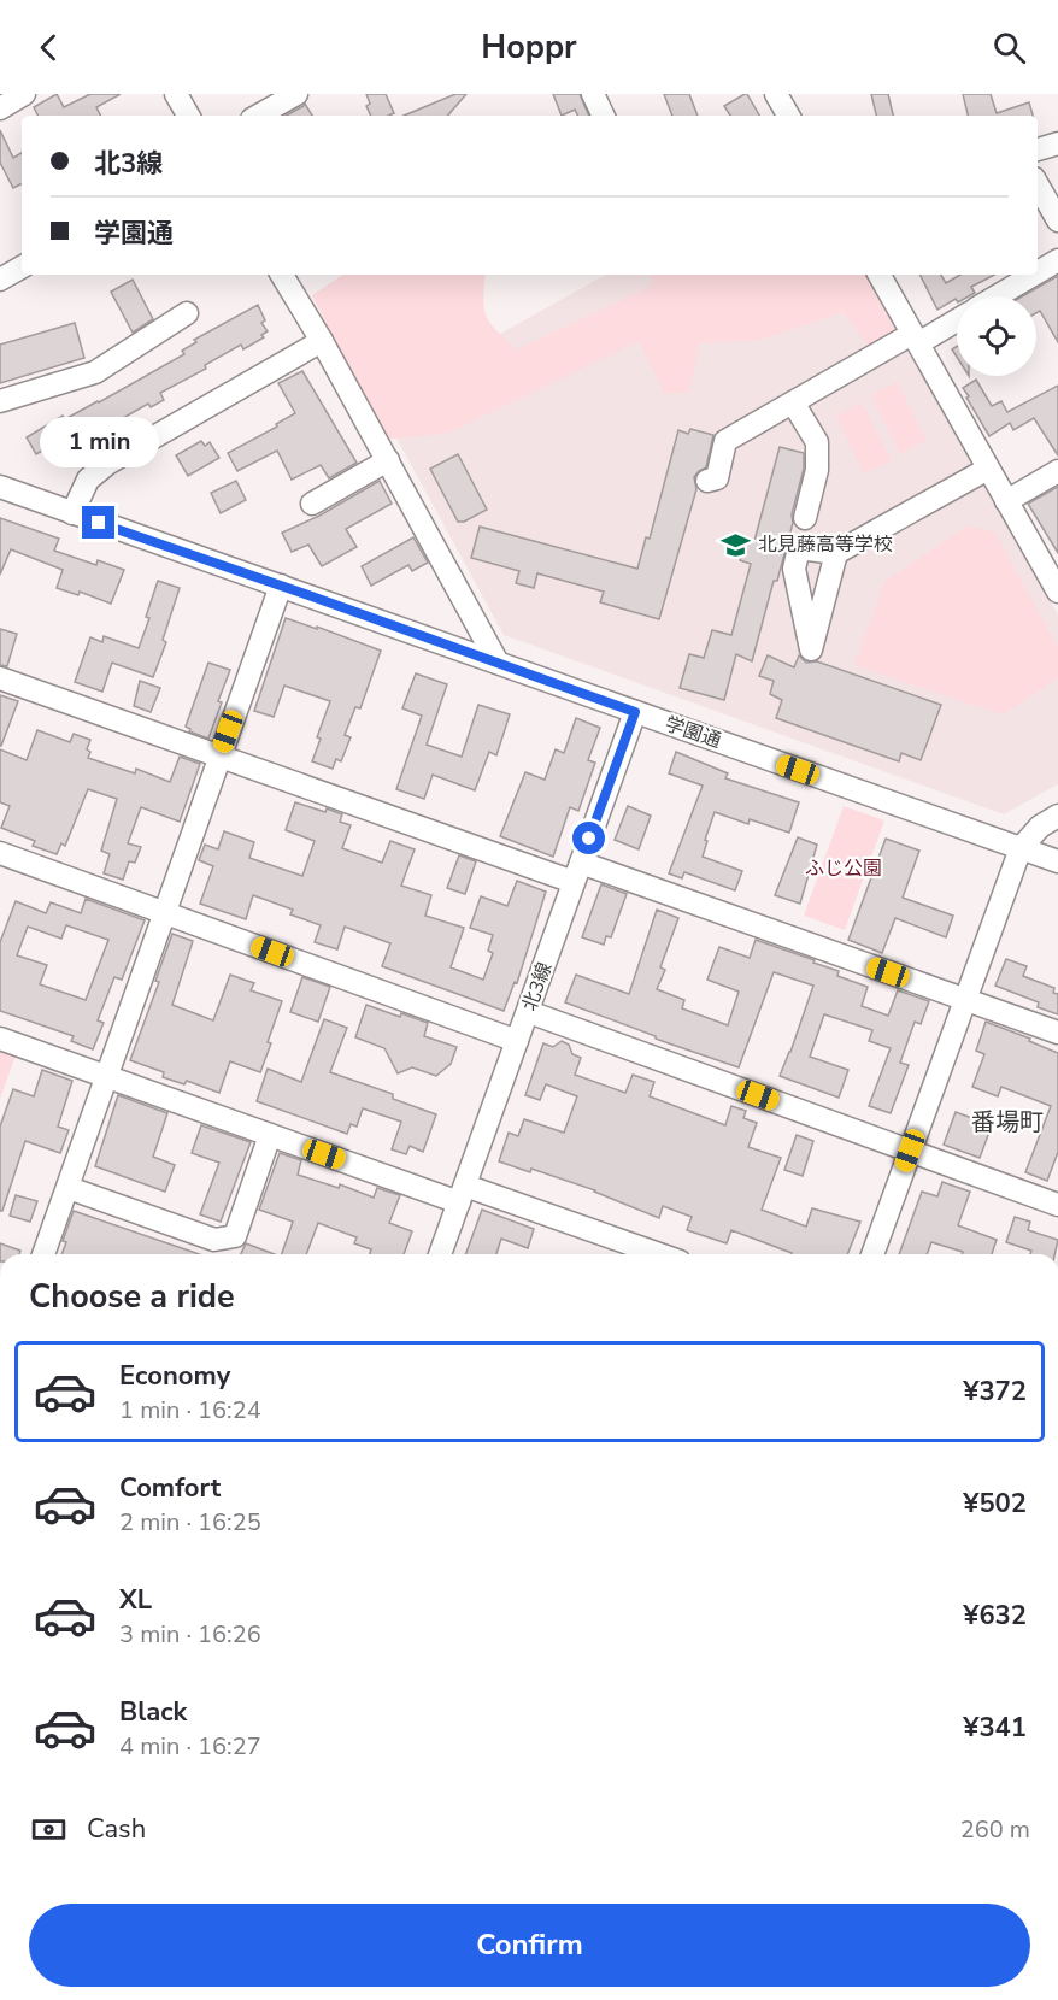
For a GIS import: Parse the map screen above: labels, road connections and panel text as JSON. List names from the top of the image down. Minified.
{"streets":{"street":["学園通","北3線"]},"crossings":[["学園通","北3線"]],"districts":["番場町"],"parks":["ふじ公園"],"places":{"school or university":["北見藤高等学校"]},"page":{"header":"Hoppr","banner":["北3線","学園通"],"bubble":"1 min","heading":"Choose a ride","list":[{"name":"Economy","note":"1 min · 16:24","value":"¥372"},{"name":"Comfort","note":"2 min · 16:25","value":"¥502"},{"name":"XL","note":"3 min · 16:26","value":"¥632"},{"name":"Black","note":"4 min · 16:27","value":"¥341"}],"pay":["Cash","260 m"],"buttons":"Confirm"}}
